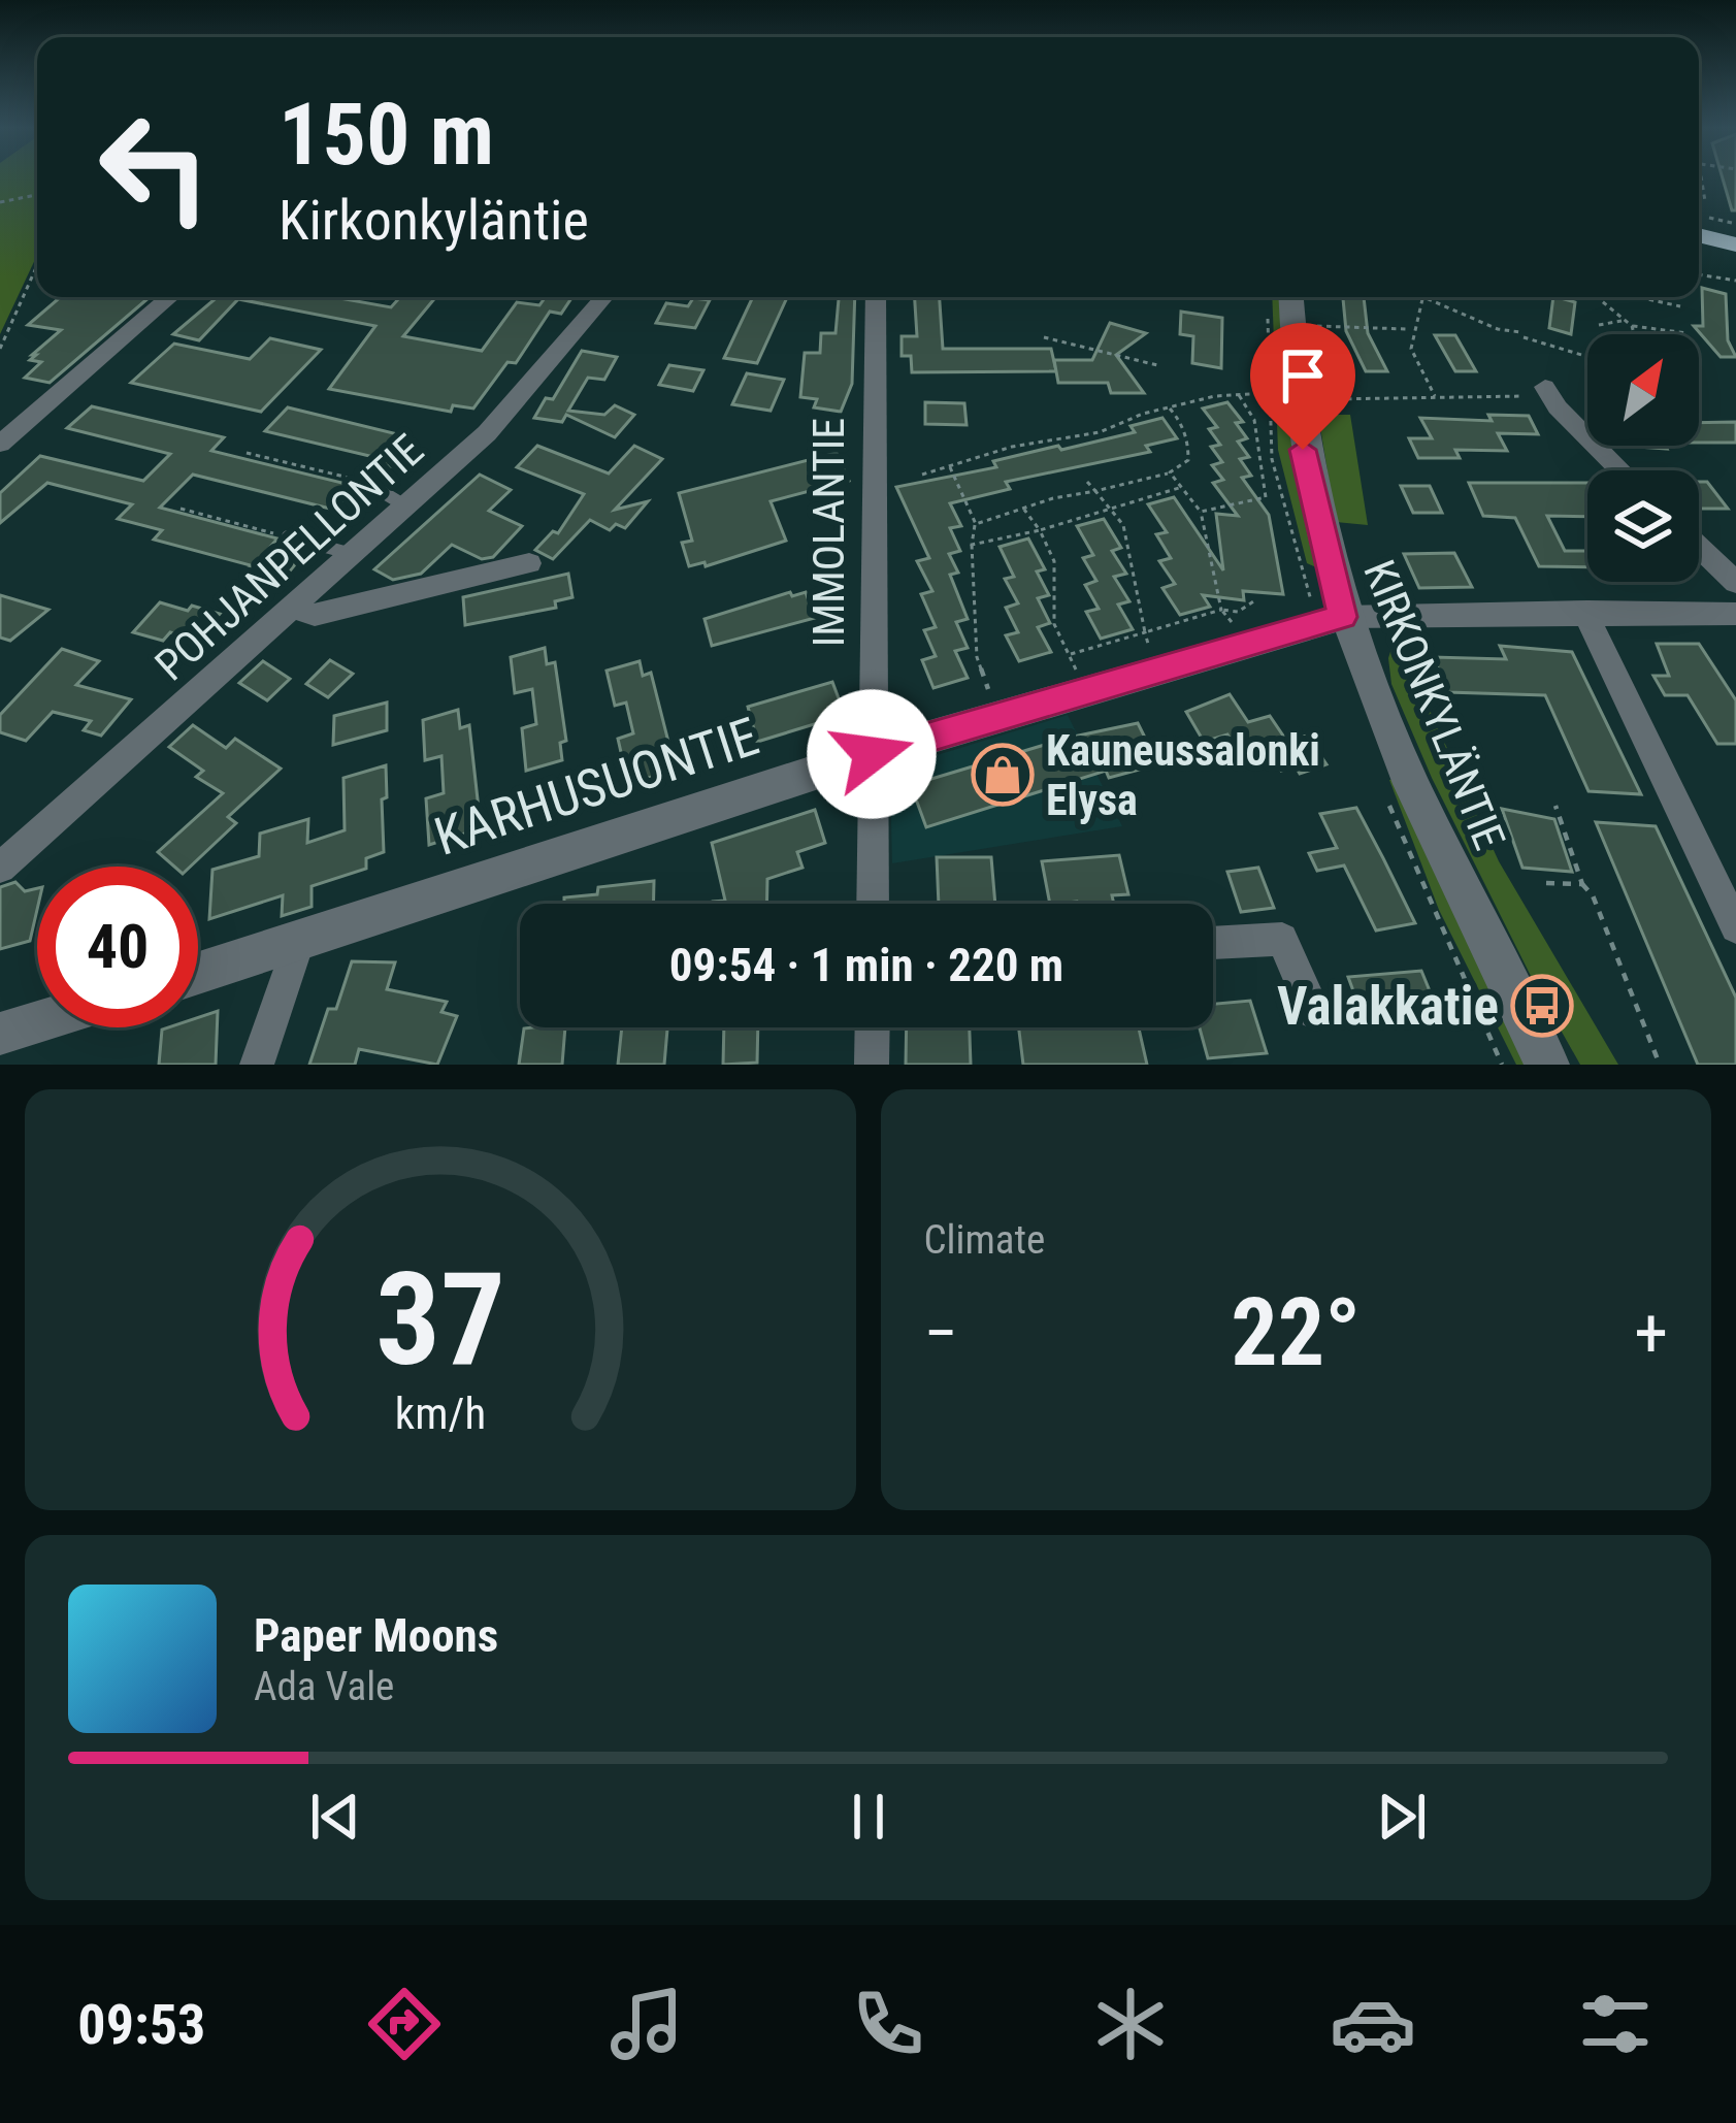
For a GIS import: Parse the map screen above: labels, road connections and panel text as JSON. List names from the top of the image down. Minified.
{"streets":{"street":["IMMOLANTIE","POHJANPELLONTIE","KIRKONKYLÄNTIE","KARHUSUONTIE"]},"crossings":[["IMMOLANTIE","KARHUSUONTIE"],["KIRKONKYLÄNTIE","KARHUSUONTIE"]],"places":{"shop":["Kauneussalonki Elysa"],"bus stop":["Valakkatie"]},"north":"top right","page":{"turn":["150 m","Kirkonkyläntie"],"limit":"40","trip":"09:54 · 1 min · 220 m","tile":"Climate","heat":["−","22°","+"],"song":["Paper Moons","Ada Vale"],"tabs":"09:53","gauge":["37","km/h"]}}
